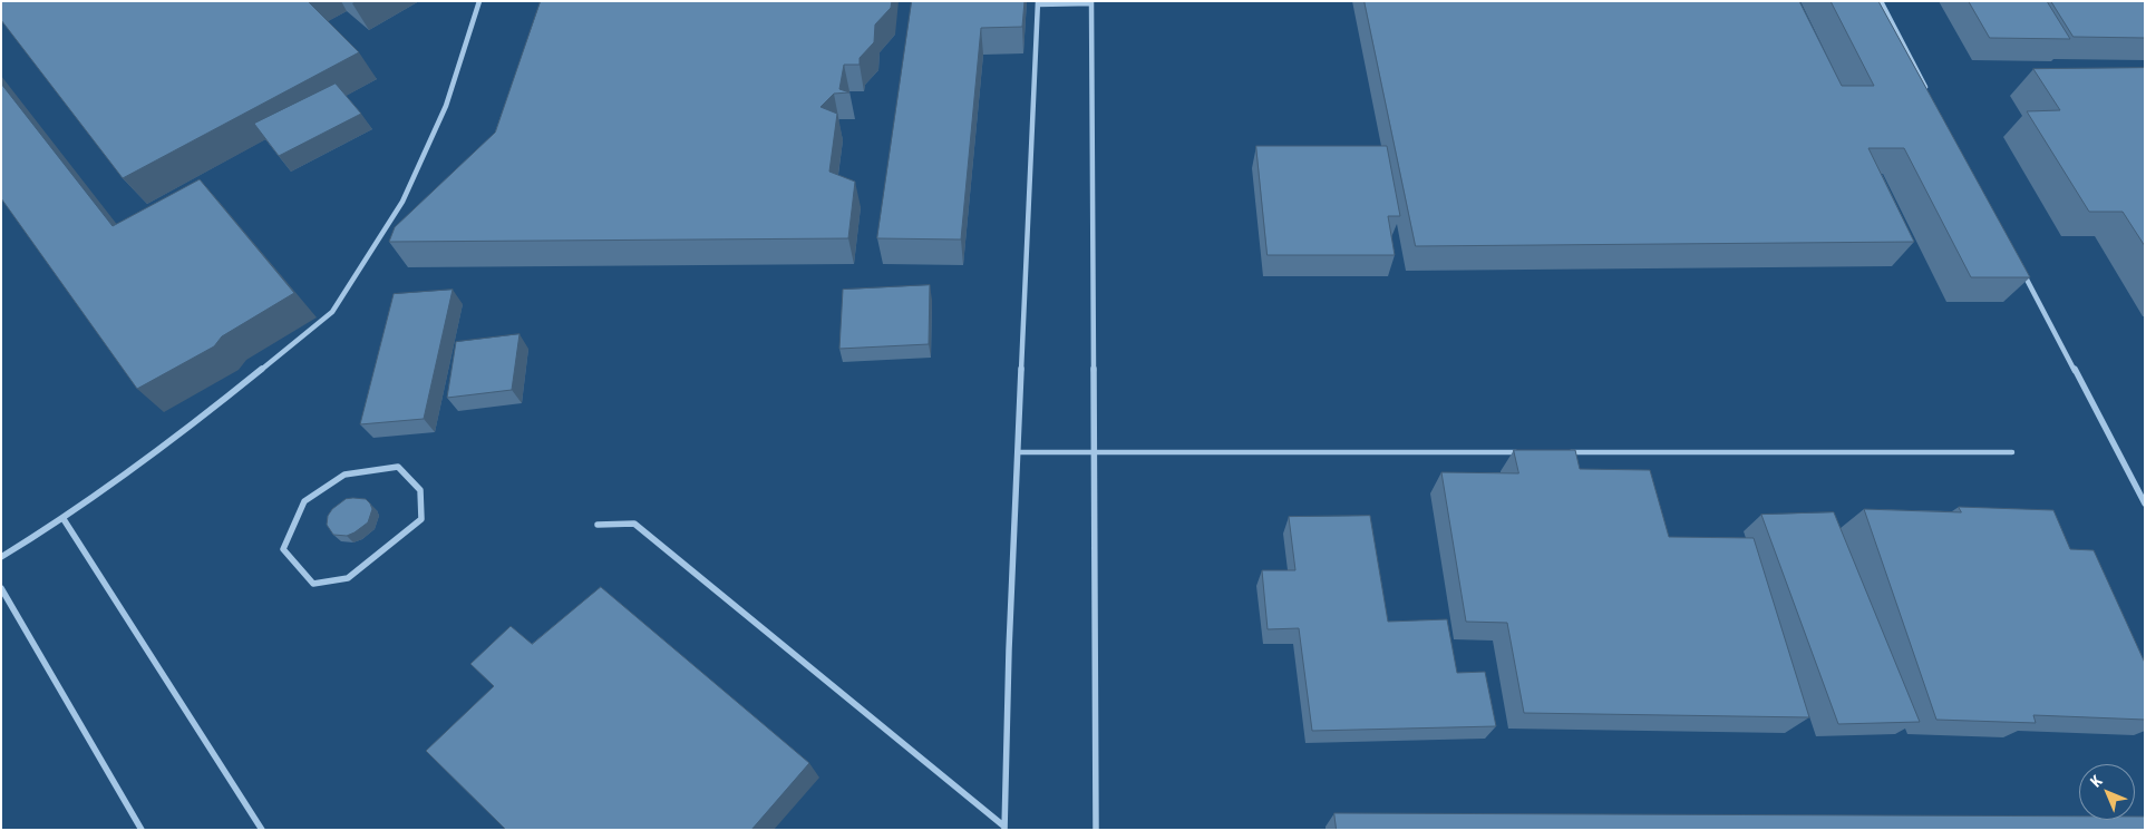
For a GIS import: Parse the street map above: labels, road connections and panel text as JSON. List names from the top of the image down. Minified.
{"north":"top left"}
